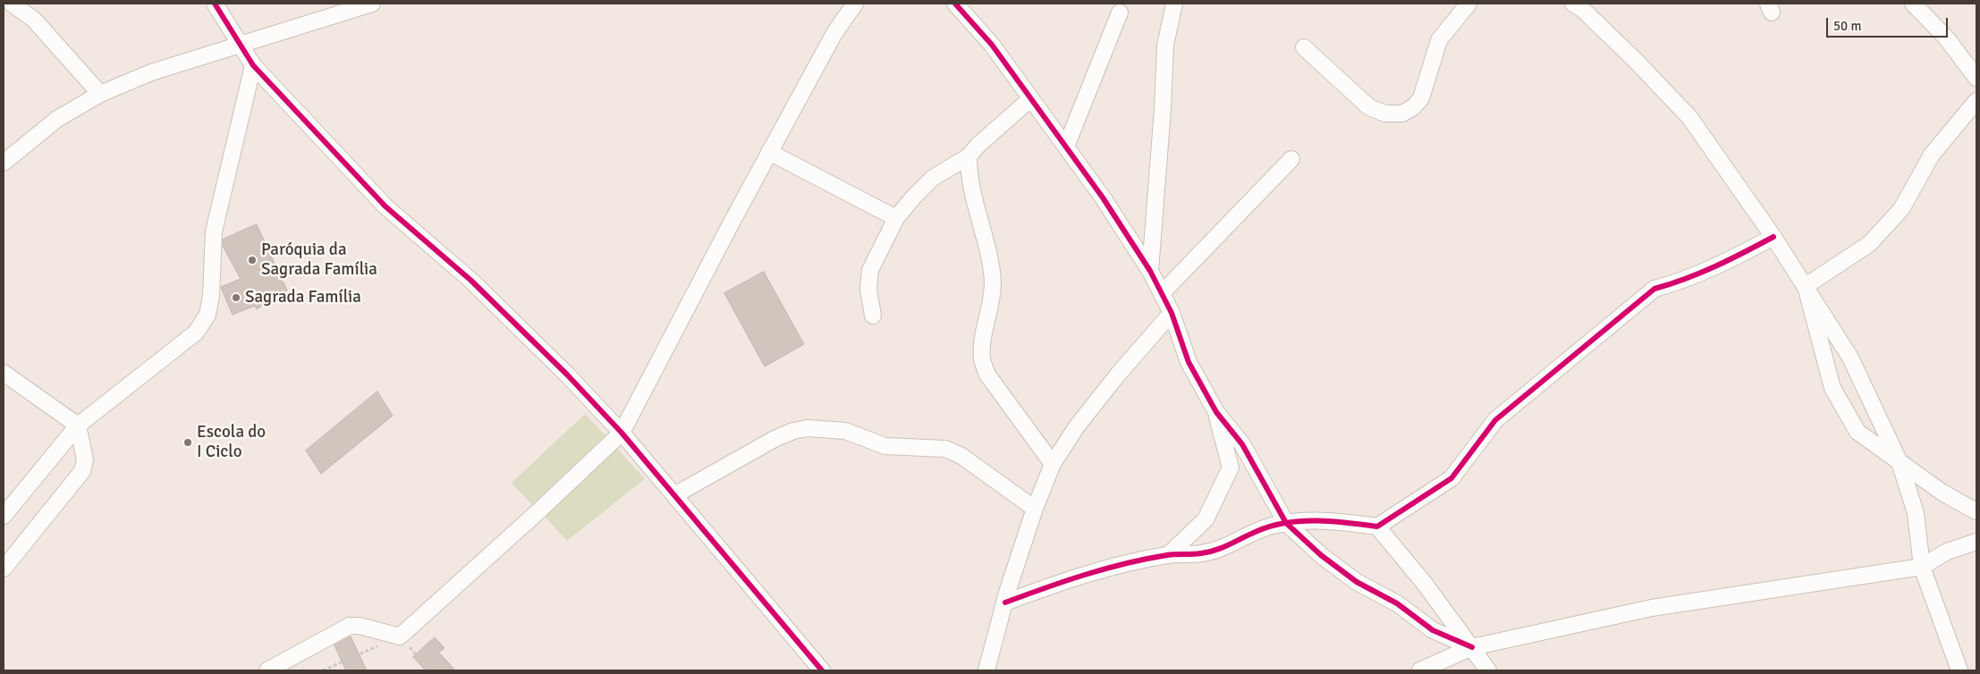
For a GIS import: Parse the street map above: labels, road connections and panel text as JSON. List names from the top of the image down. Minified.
{"places":["Paróquia da Sagrada Família","Sagrada Família","Escola do I Ciclo"],"scale_bar":"50 m"}
